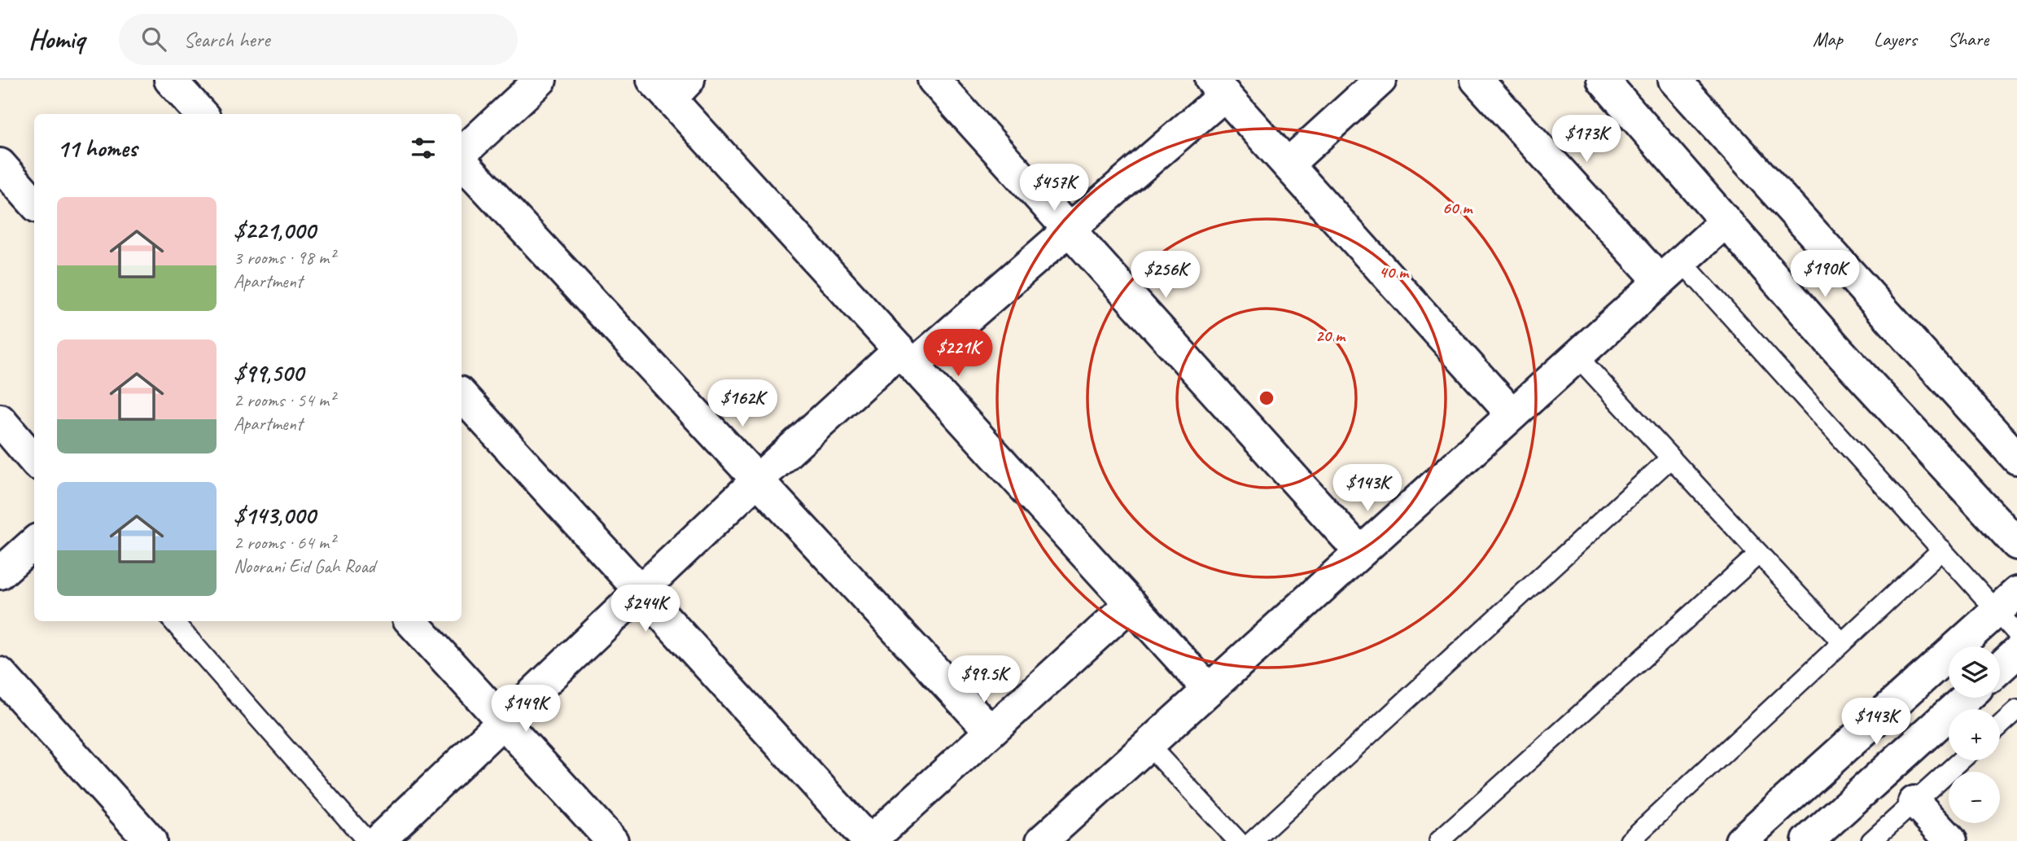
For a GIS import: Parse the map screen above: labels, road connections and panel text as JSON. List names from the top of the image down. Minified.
{"page":{"header":"Homiq","search":"Search here","nav":["Map","Layers","Share"],"heading":"11 homes","price":["$173K","$457K","$190K","$256K","$221K","$162K","$143K","$244K","$99.5K","$149K","$143K"],"list":[{"name":"$221,000","note":"3 rooms · 98 m² · Apartment"},{"name":"$99,500","note":"2 rooms · 54 m² · Apartment"},{"name":"$143,000","note":"2 rooms · 64 m² · Noorani Eid Gah Road"}],"map_buttons":["+","−"]},"rings":["60 m","40 m","20 m"]}
